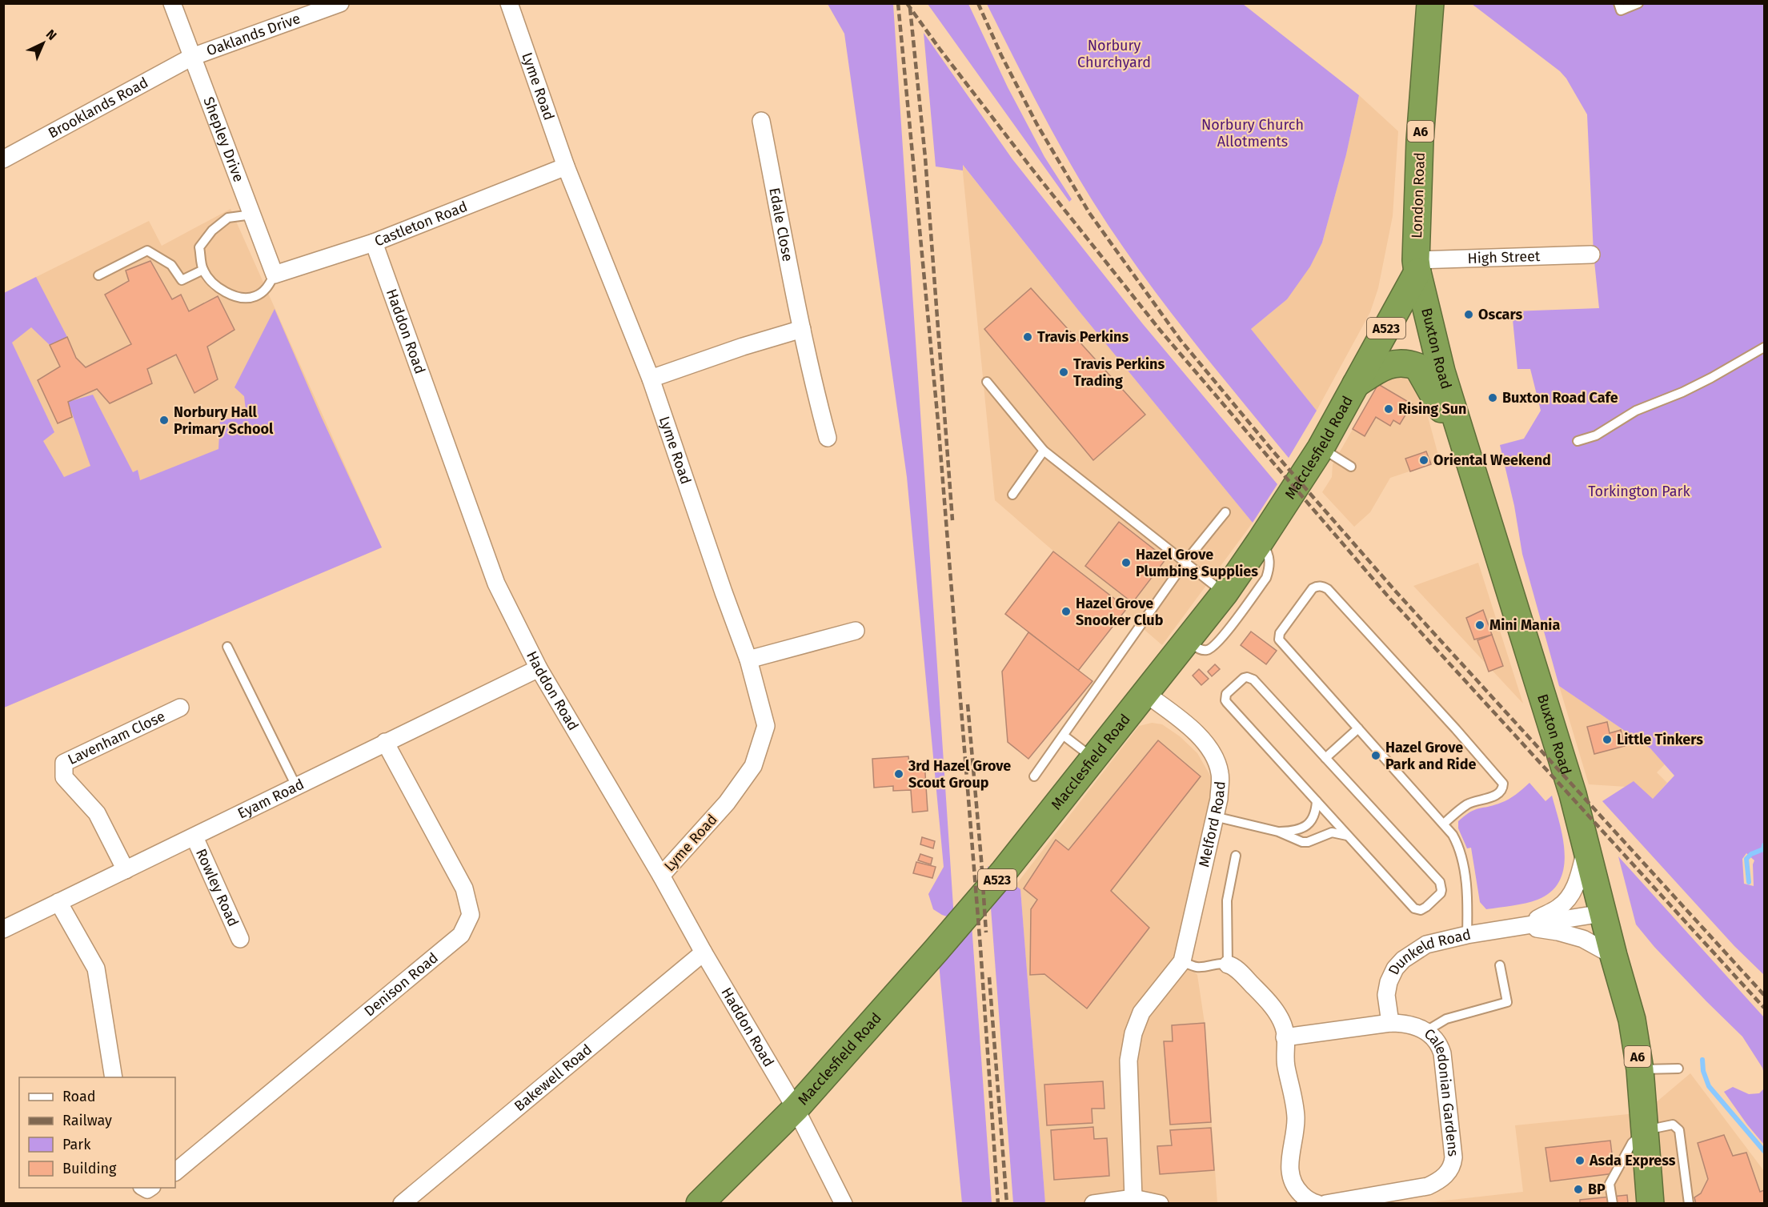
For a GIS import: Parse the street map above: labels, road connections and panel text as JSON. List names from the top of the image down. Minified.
{"streets":{"highway":["A6","London Road","A523","Buxton Road","Macclesfield Road"],"street":["Oaklands Drive","Lyme Road","Brooklands Road","Shepley Drive","Castleton Road","Edale Close","High Street","Haddon Road","Lavenham Close","Eyam Road","Melford Road","Rowley Road","Dunkeld Road","Denison Road","Bakewell Road","Caledonian Gardens"]},"crossings":[["Oaklands Drive","Brooklands Road"],["Oaklands Drive","Shepley Drive"],["Lyme Road","Castleton Road"],["Lyme Road","Haddon Road"],["Brooklands Road","Shepley Drive"],["Shepley Drive","Castleton Road"],["London Road","High Street"],["London Road","Buxton Road"],["London Road","Macclesfield Road"],["Castleton Road","Haddon Road"],["High Street","Buxton Road"],["High Street","Macclesfield Road"],["Haddon Road","Macclesfield Road"],["Haddon Road","Eyam Road"],["Haddon Road","Bakewell Road"],["Buxton Road","Macclesfield Road"],["Buxton Road","Dunkeld Road"],["Macclesfield Road","Melford Road"],["Lavenham Close","Eyam Road"],["Eyam Road","Rowley Road"],["Eyam Road","Denison Road"],["Dunkeld Road","Caledonian Gardens"]],"parks":["Norbury Churchyard","Norbury Church Allotments","Torkington Park"],"places":["Oscars","Travis Perkins","Travis Perkins Trading","Buxton Road Cafe","Rising Sun","Norbury Hall Primary School","Oriental Weekend","Hazel Grove Plumbing Supplies","Hazel Grove Snooker Club","Mini Mania","Little Tinkers","Hazel Grove Park and Ride","3rd Hazel Grove Scout Group","Asda Express","BP"],"legend":["Road","Railway","Park","Building"],"north":"top right"}
